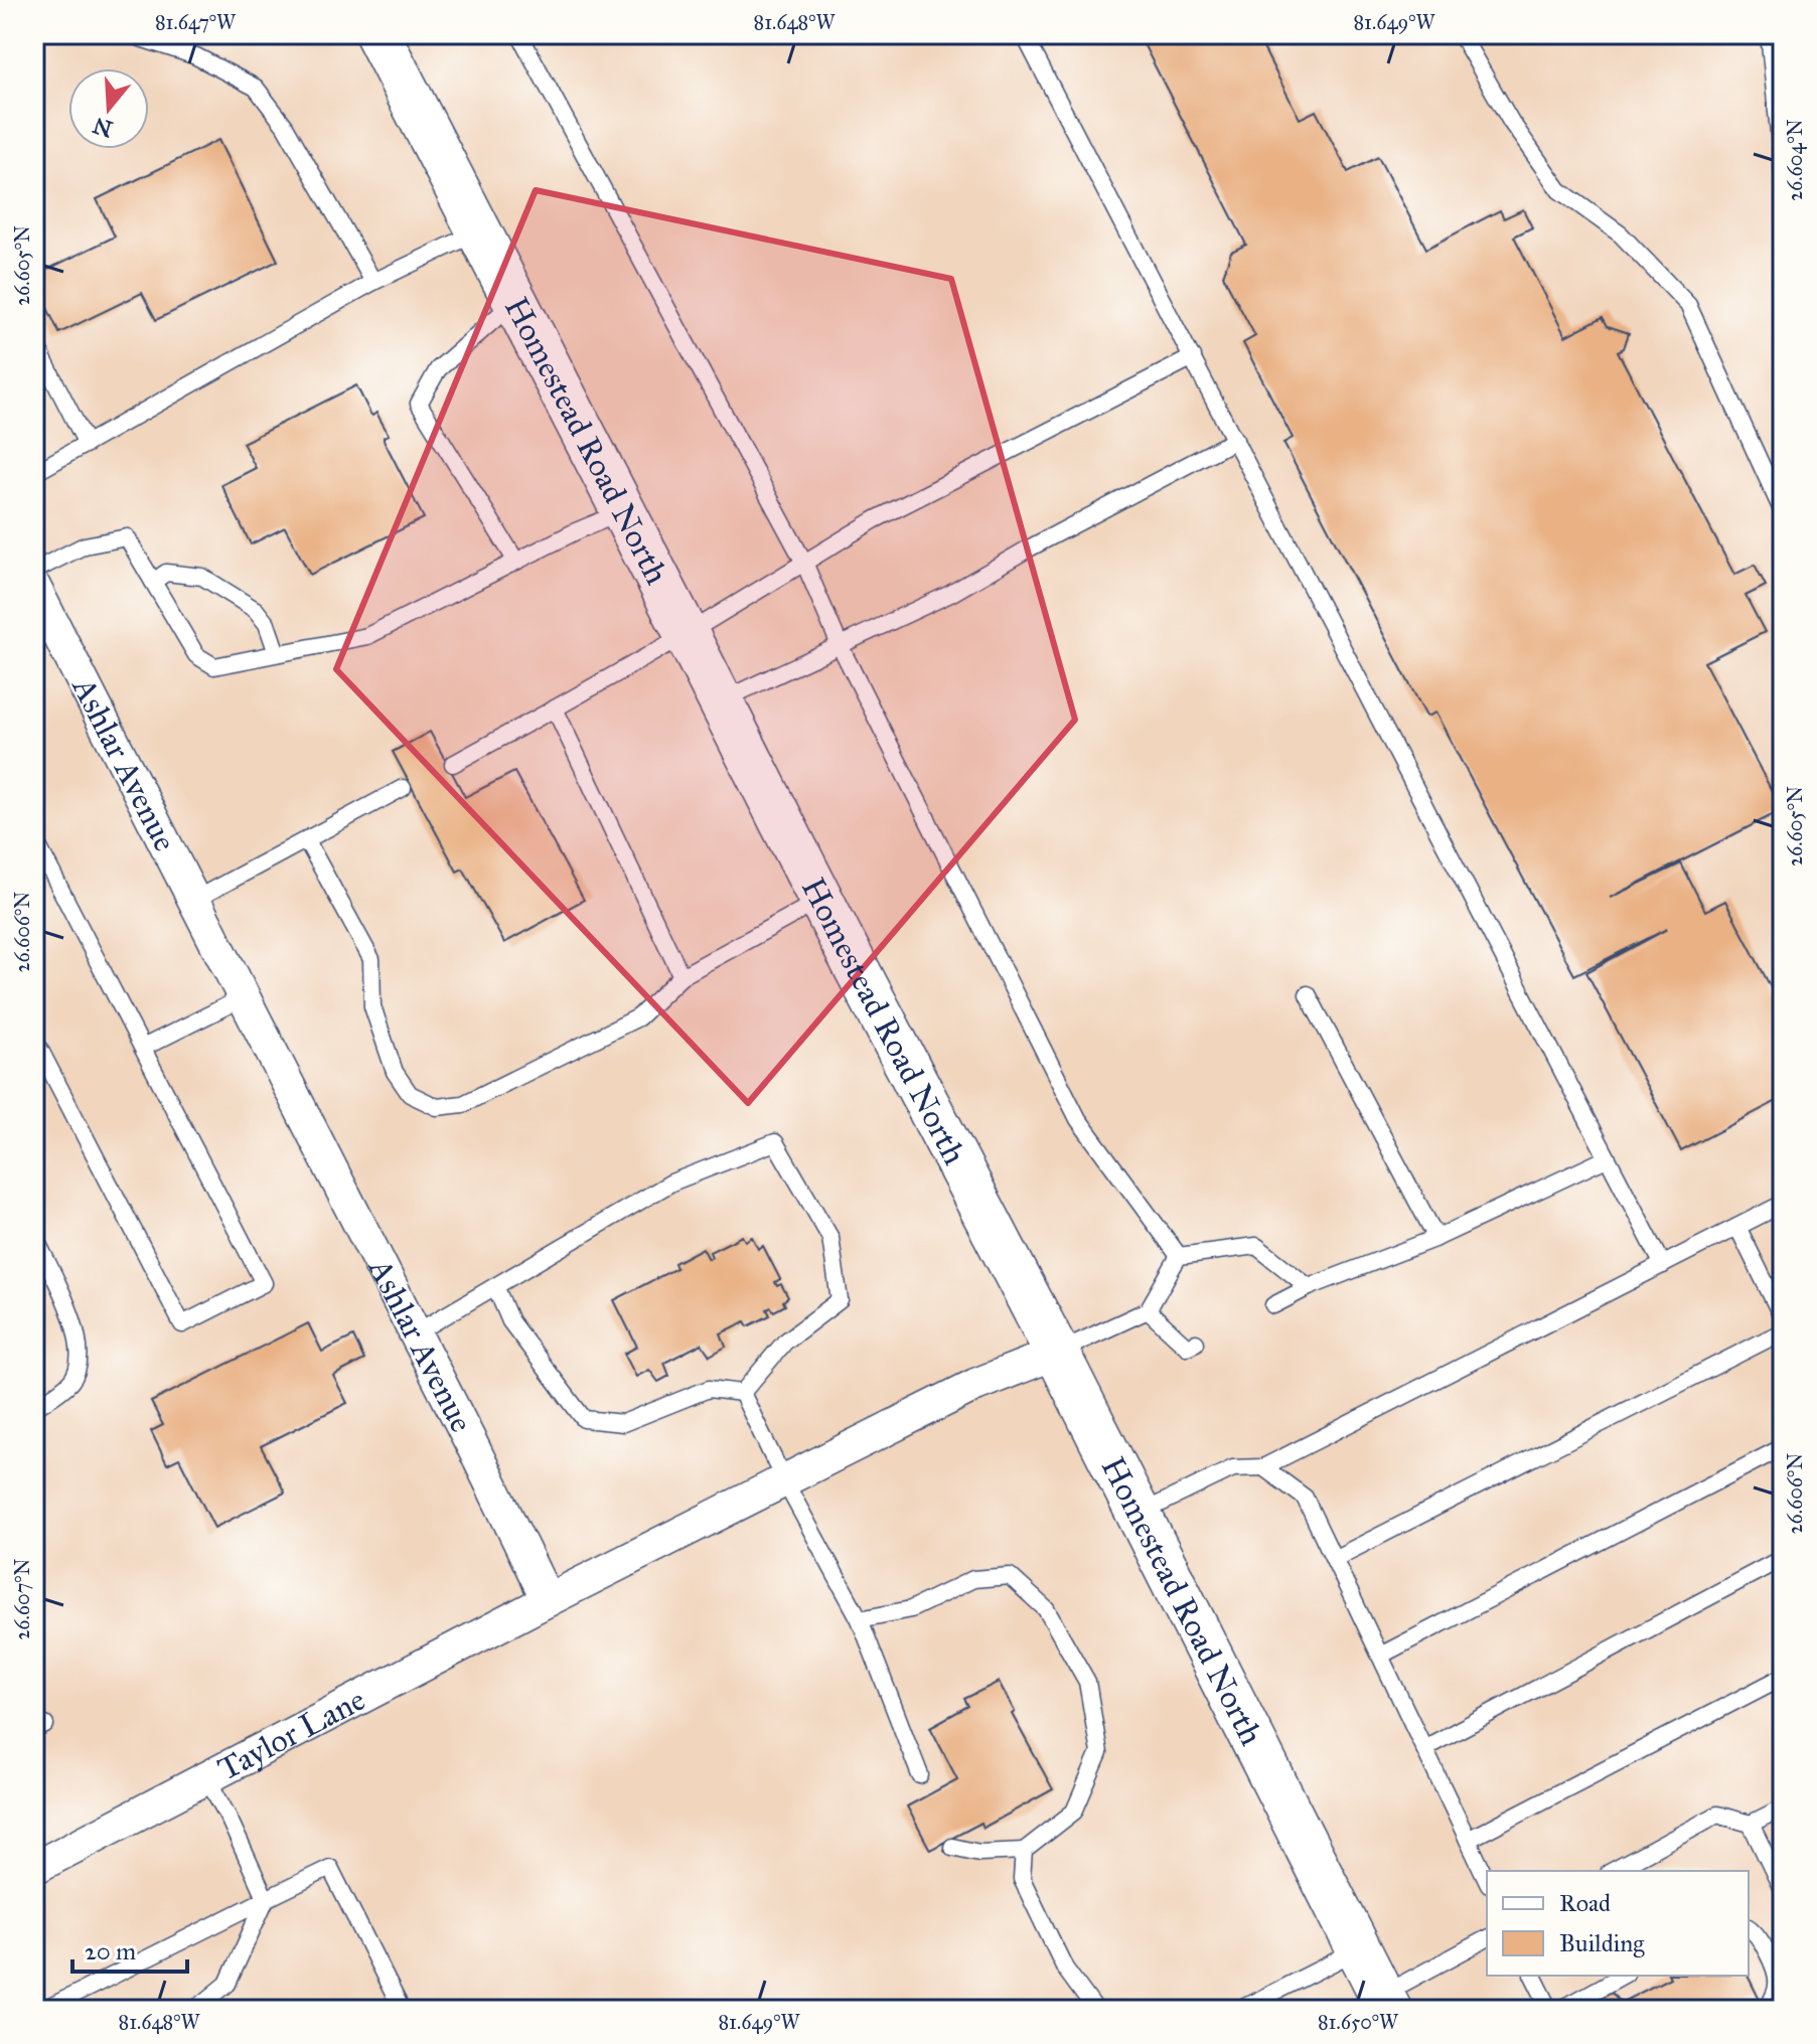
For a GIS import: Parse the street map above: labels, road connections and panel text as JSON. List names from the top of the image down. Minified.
{"streets":{"main road":["Homestead Road North"],"street":["Ashlar Avenue","Taylor Lane"]},"crossings":[["Ashlar Avenue","Taylor Lane"]],"legend":["Road","Building"],"scale_bar":"20 m","north":"bottom","coordinates":["81.647°W","81.648°W","81.649°W","26.604°N","26.605°N","26.606°N","26.607°N","81.650°W"]}
